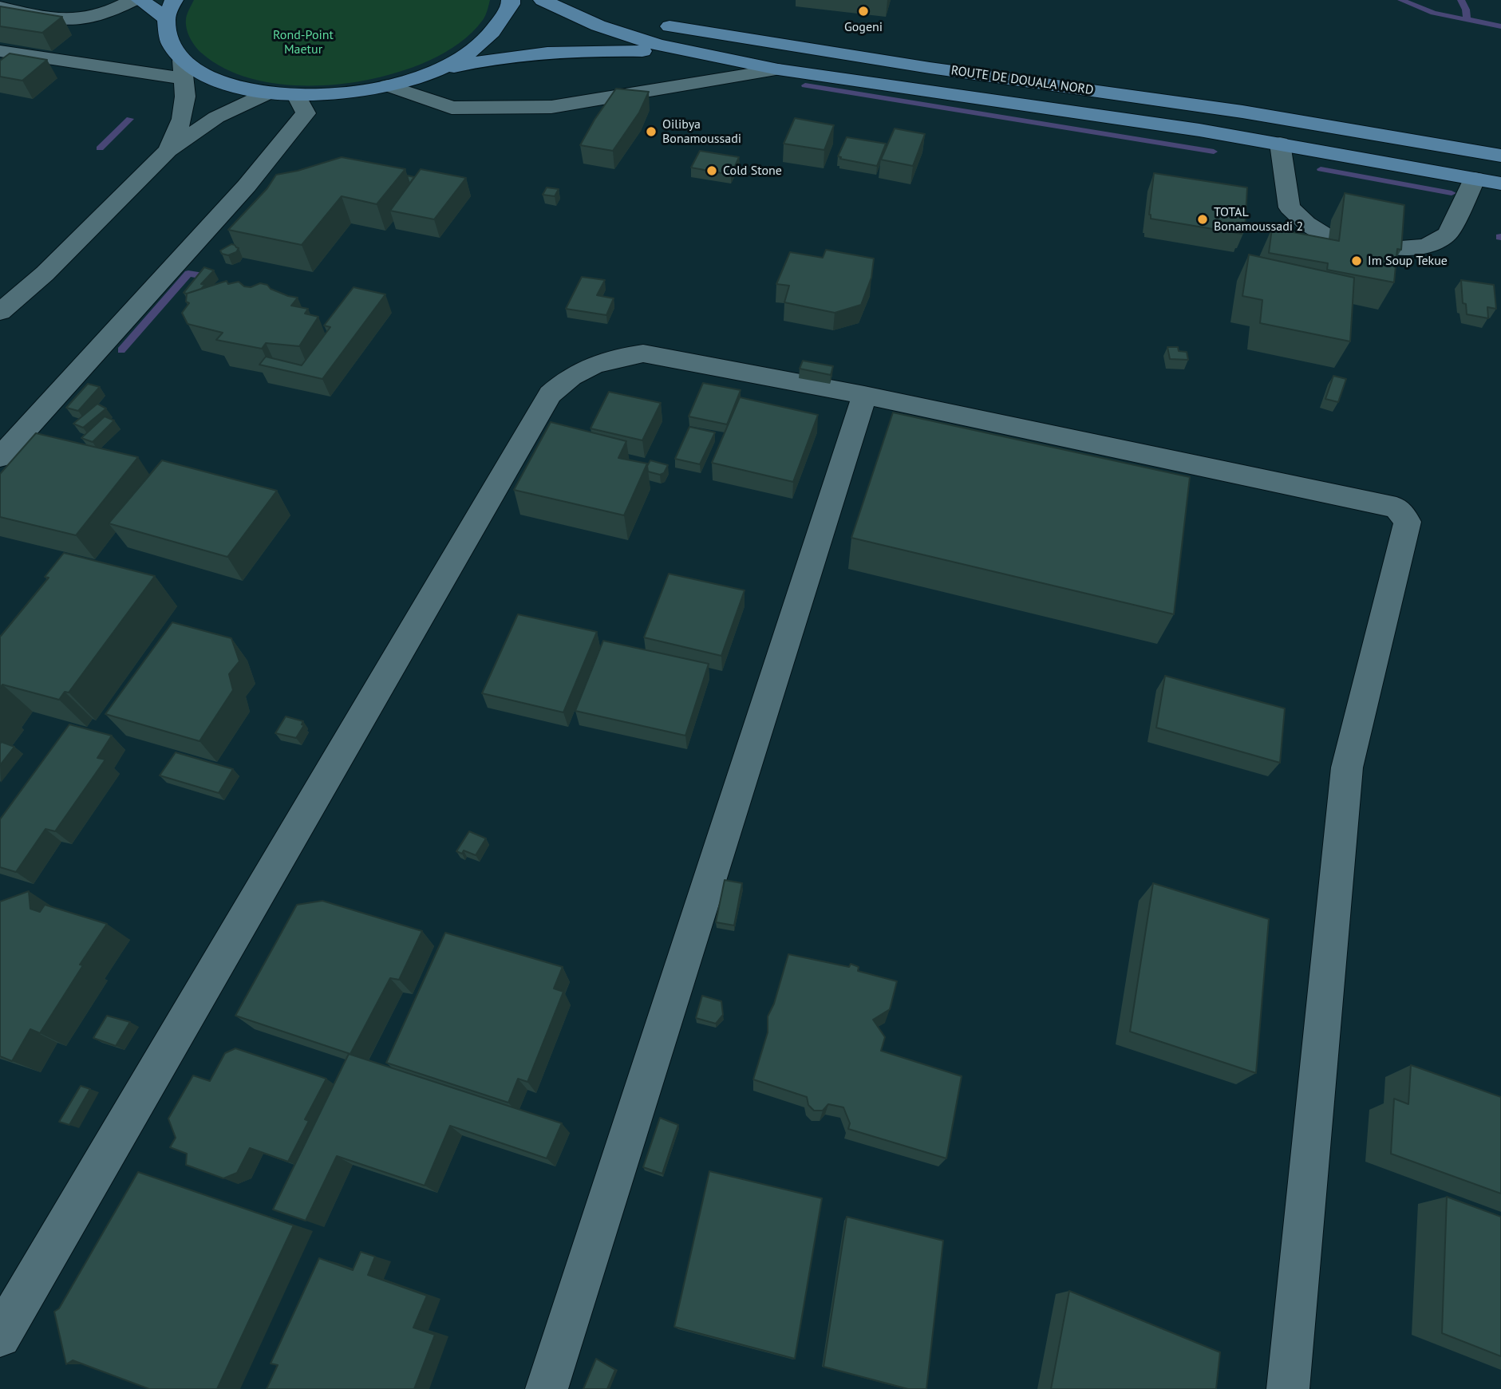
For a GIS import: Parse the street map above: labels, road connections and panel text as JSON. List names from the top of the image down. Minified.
{"streets":{"main road":["ROUTE DE DOUALA NORD"]},"parks":["Rond-Point Maetur"],"places":["Gogeni","Oilibya Bonamoussadi","Cold Stone","TOTAL Bonamoussadi 2","Im Soup Tekue"]}
